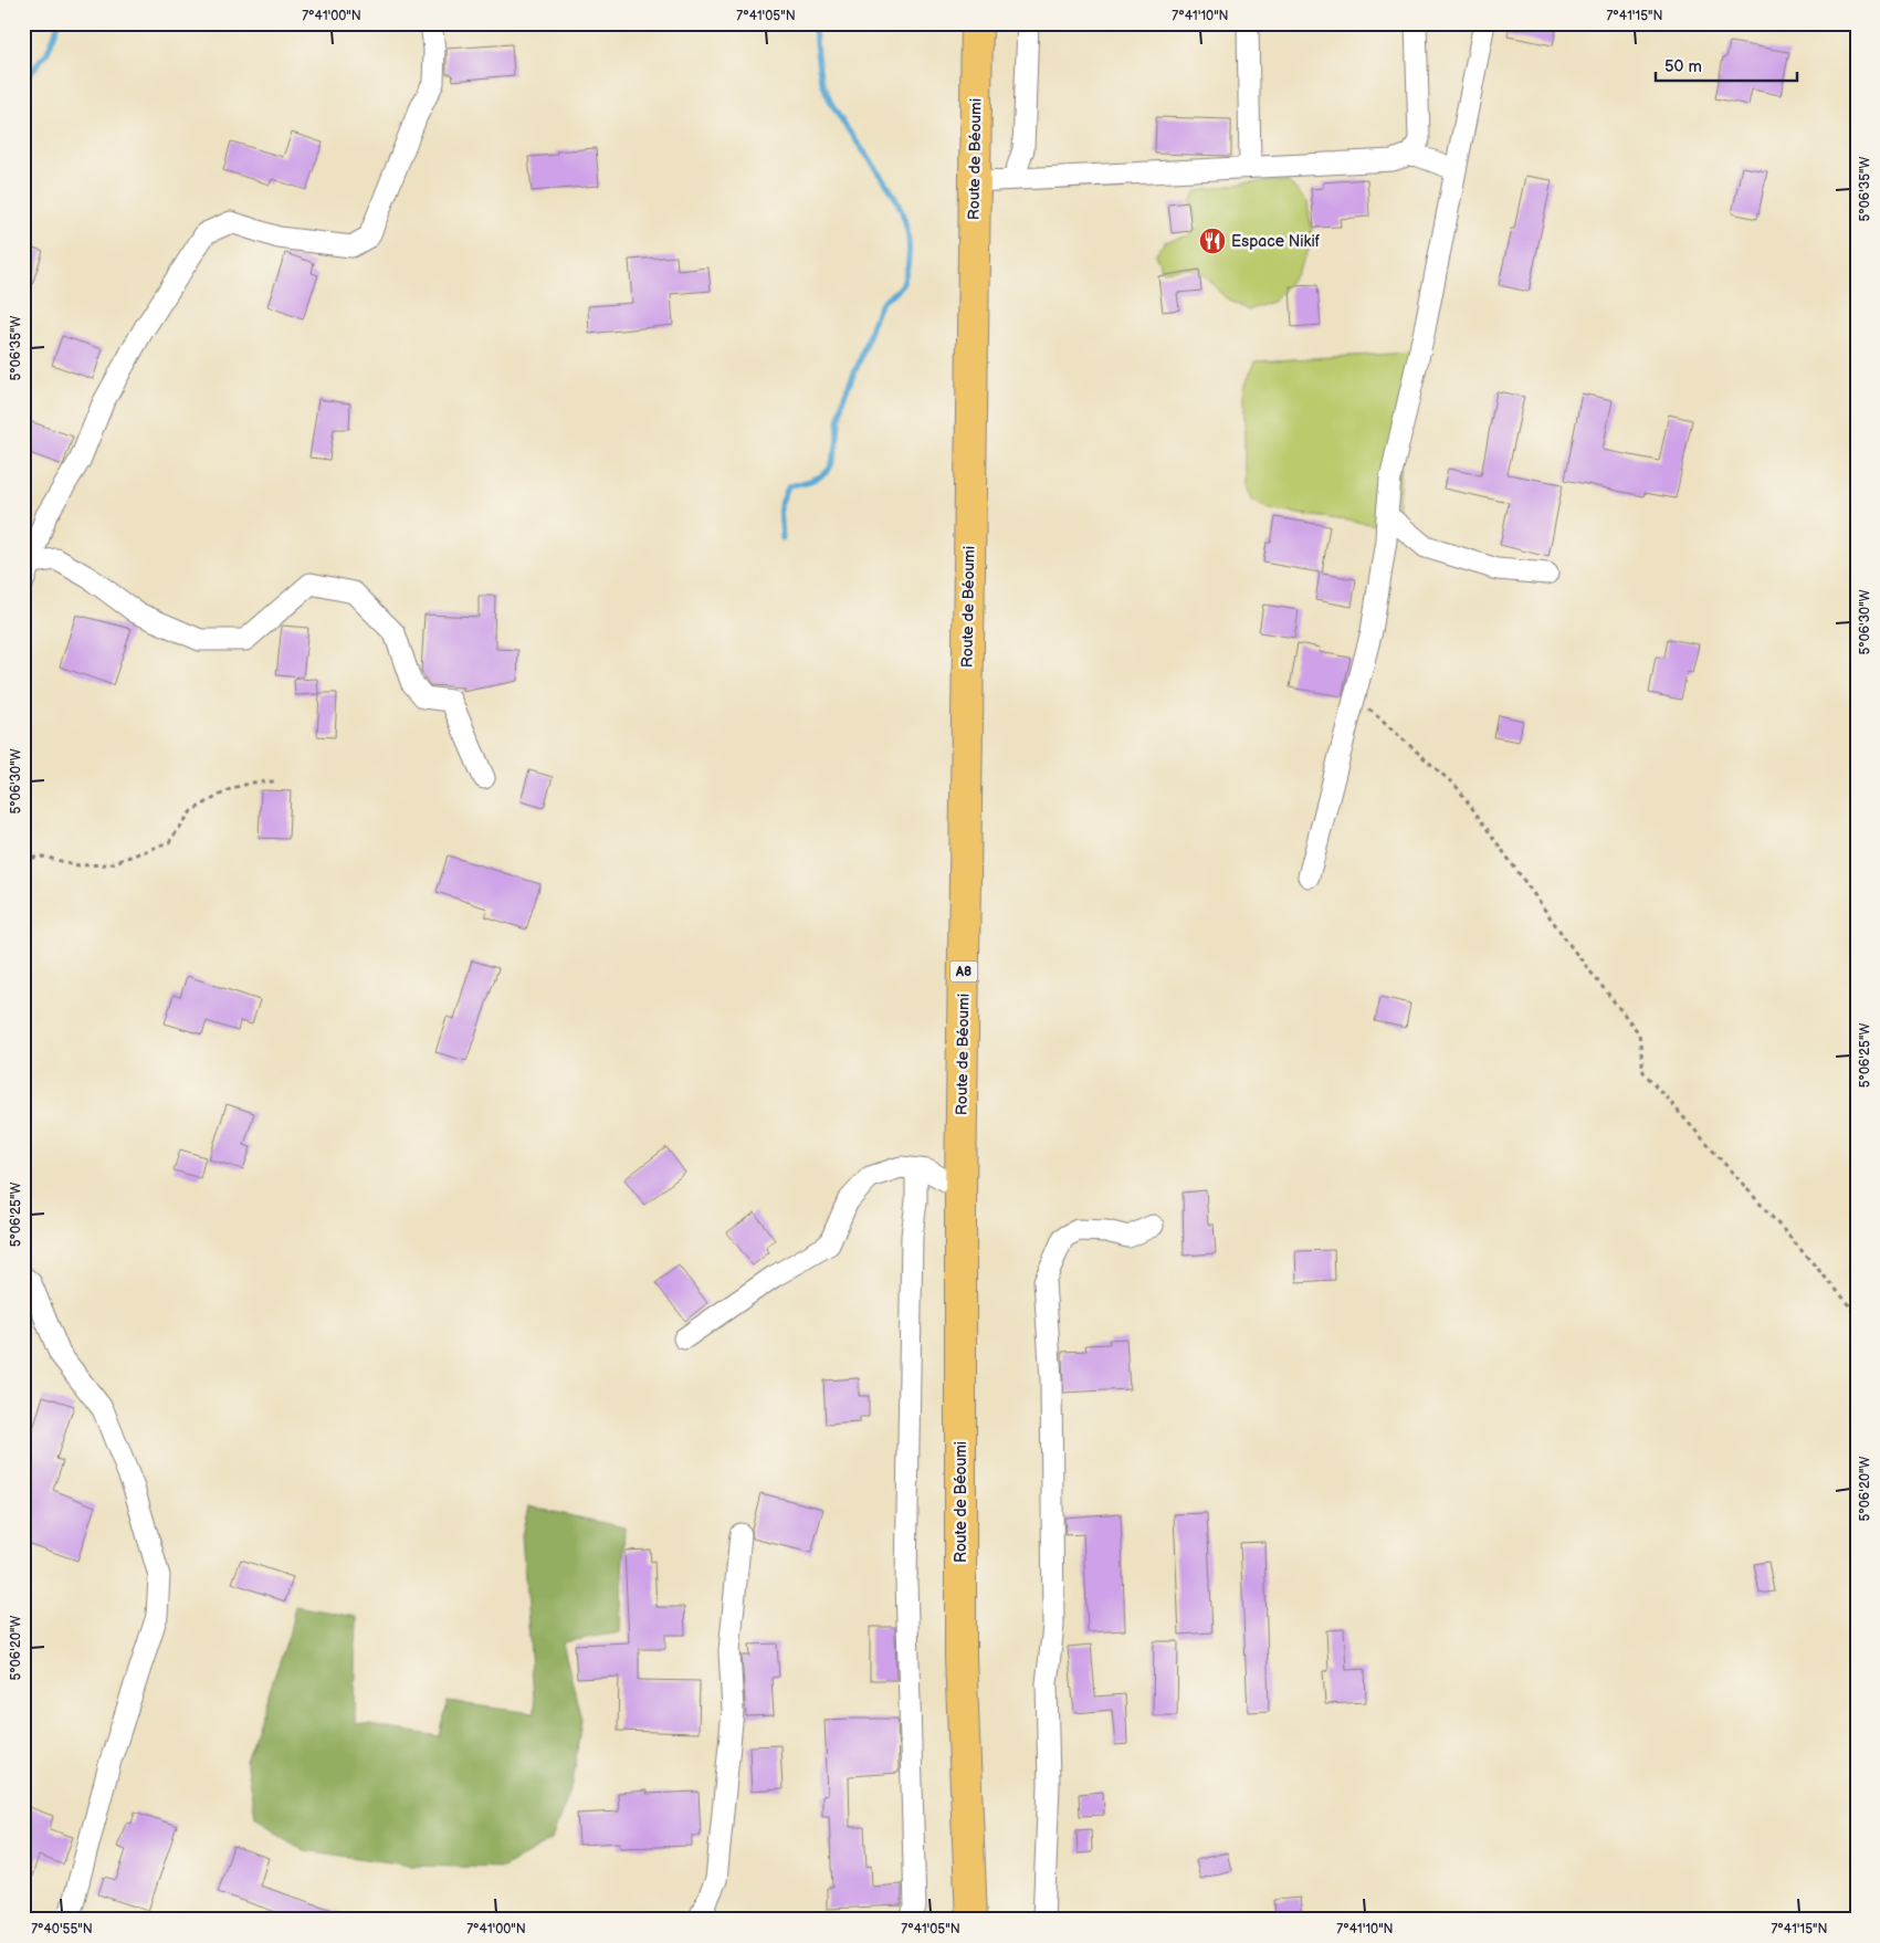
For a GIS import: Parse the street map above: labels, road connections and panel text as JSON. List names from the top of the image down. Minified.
{"streets":{"main road":["Route de Béoumi","A8"]},"places":{"restaurant":["Espace Nikif"]},"scale_bar":"50 m","coordinates":["7°41'00\"N","7°41'05\"N","7°41'10\"N","7°41'15\"N","5°06'35\"W","5°06'30\"W","5°06'25\"W","5°06'20\"W","7°40'55\"N"]}
